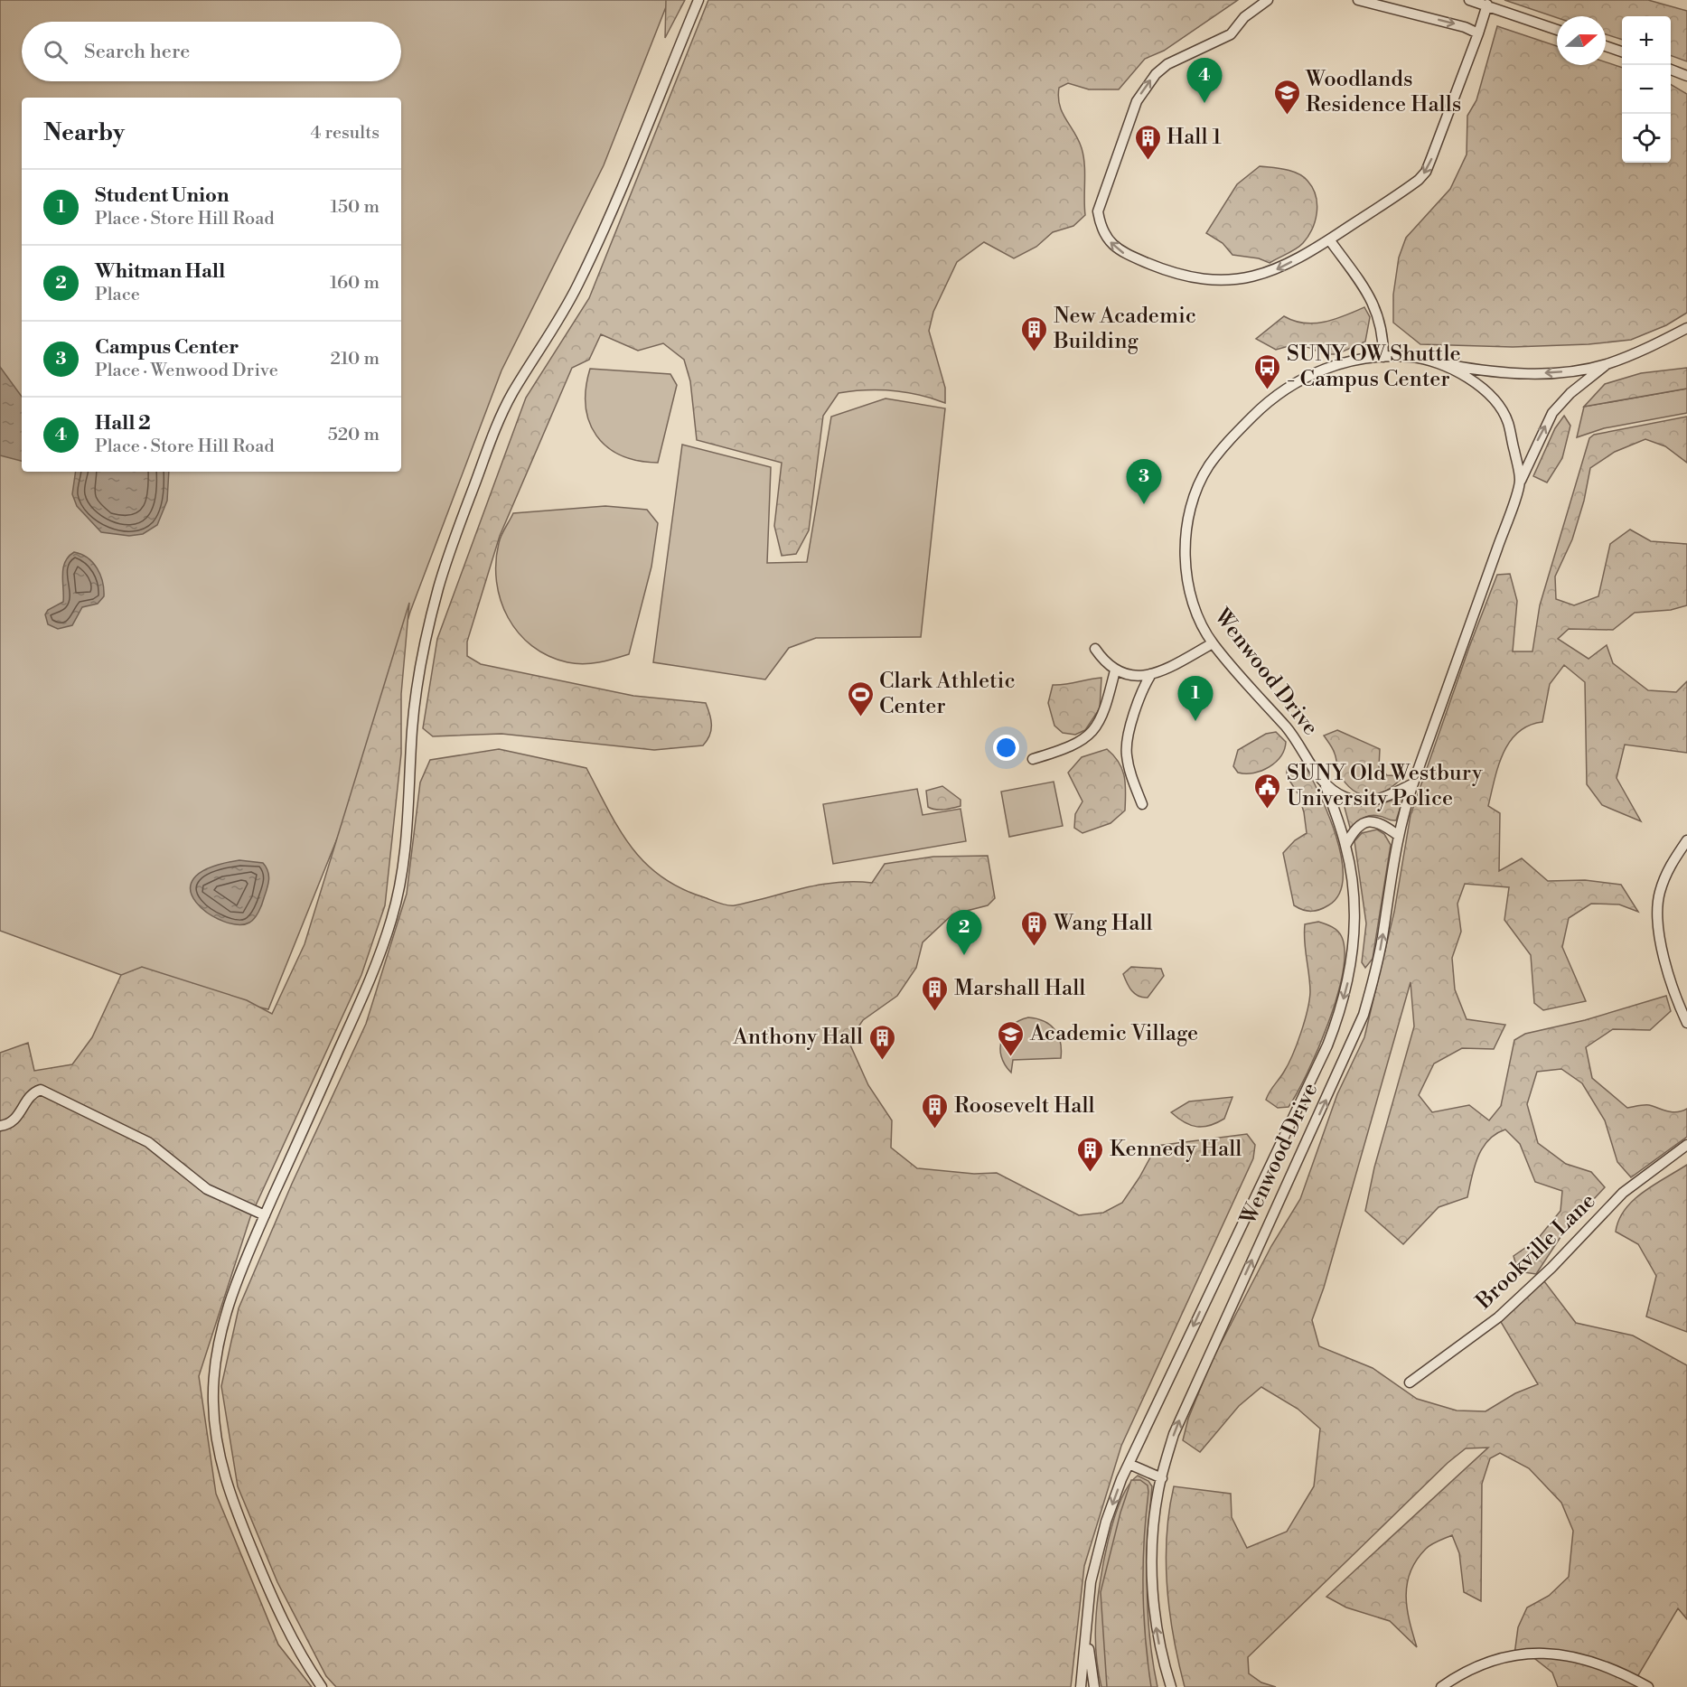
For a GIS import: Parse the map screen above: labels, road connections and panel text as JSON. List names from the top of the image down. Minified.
{"streets":{"street":["Wenwood Drive","Brookville Lane"]},"places":{"school or university":["Woodlands Residence Halls","Academic Village"],"building":["Hall 1","New Academic Building","Wang Hall","Marshall Hall","Anthony Hall","Roosevelt Hall","Kennedy Hall"],"bus stop":["SUNY OW Shuttle - Campus Center"],"sports":["Clark Athletic Center"],"public building":["SUNY Old Westbury University Police"]},"north":"right","page":{"map_buttons":["+","−"],"search":"Search here","pins":["4","3","1","2"],"heading":["Nearby","4 results"],"list":[{"mark":"1","name":"Student Union","note":"Place · Store Hill Road","value":"150 m"},{"mark":"2","name":"Whitman Hall","note":"Place","value":"160 m"},{"mark":"3","name":"Campus Center","note":"Place · Wenwood Drive","value":"210 m"},{"mark":"4","name":"Hall 2","note":"Place · Store Hill Road","value":"520 m"}]}}
